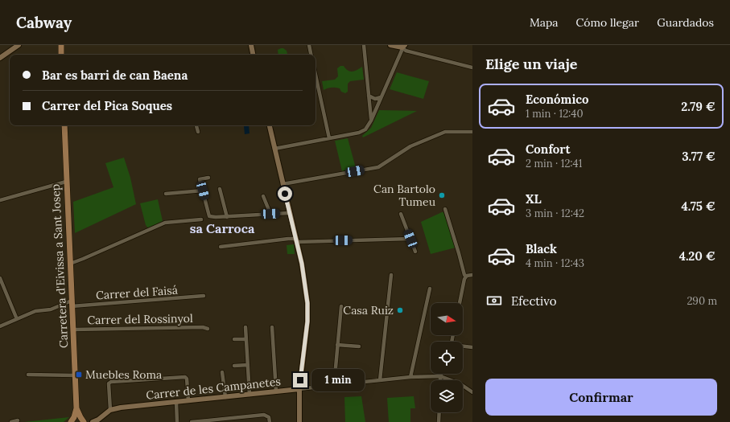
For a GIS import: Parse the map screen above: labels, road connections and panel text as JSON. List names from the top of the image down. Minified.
{"streets":{"main road":["Carretera d'Eivissa a Sant Josep"],"street":["Carrer del Faisá","Carrer del Rossinyol","Carrer de les Campanetes"]},"crossings":[["Carretera d'Eivissa a Sant Josep","Carrer del Faisá"],["Carretera d'Eivissa a Sant Josep","Carrer del Rossinyol"]],"districts":["sa Carroca"],"places":{"other":["Can Bartolo Tumeu","Casa Ruiz"],"transit":["Muebles Roma"]},"north":"right","page":{"header":"Cabway","nav":["Mapa","Cómo llegar","Guardados"],"heading":"Elige un viaje","banner":["Bar es barri de can Baena","Carrer del Pica Soques"],"list":[{"name":"Económico","note":"1 min · 12:40","value":"2.79 €"},{"name":"Confort","note":"2 min · 12:41","value":"3.77 €"},{"name":"XL","note":"3 min · 12:42","value":"4.75 €"},{"name":"Black","note":"4 min · 12:43","value":"4.20 €"}],"pay":["Efectivo","290 m"],"bubble":"1 min","buttons":"Confirmar"}}
